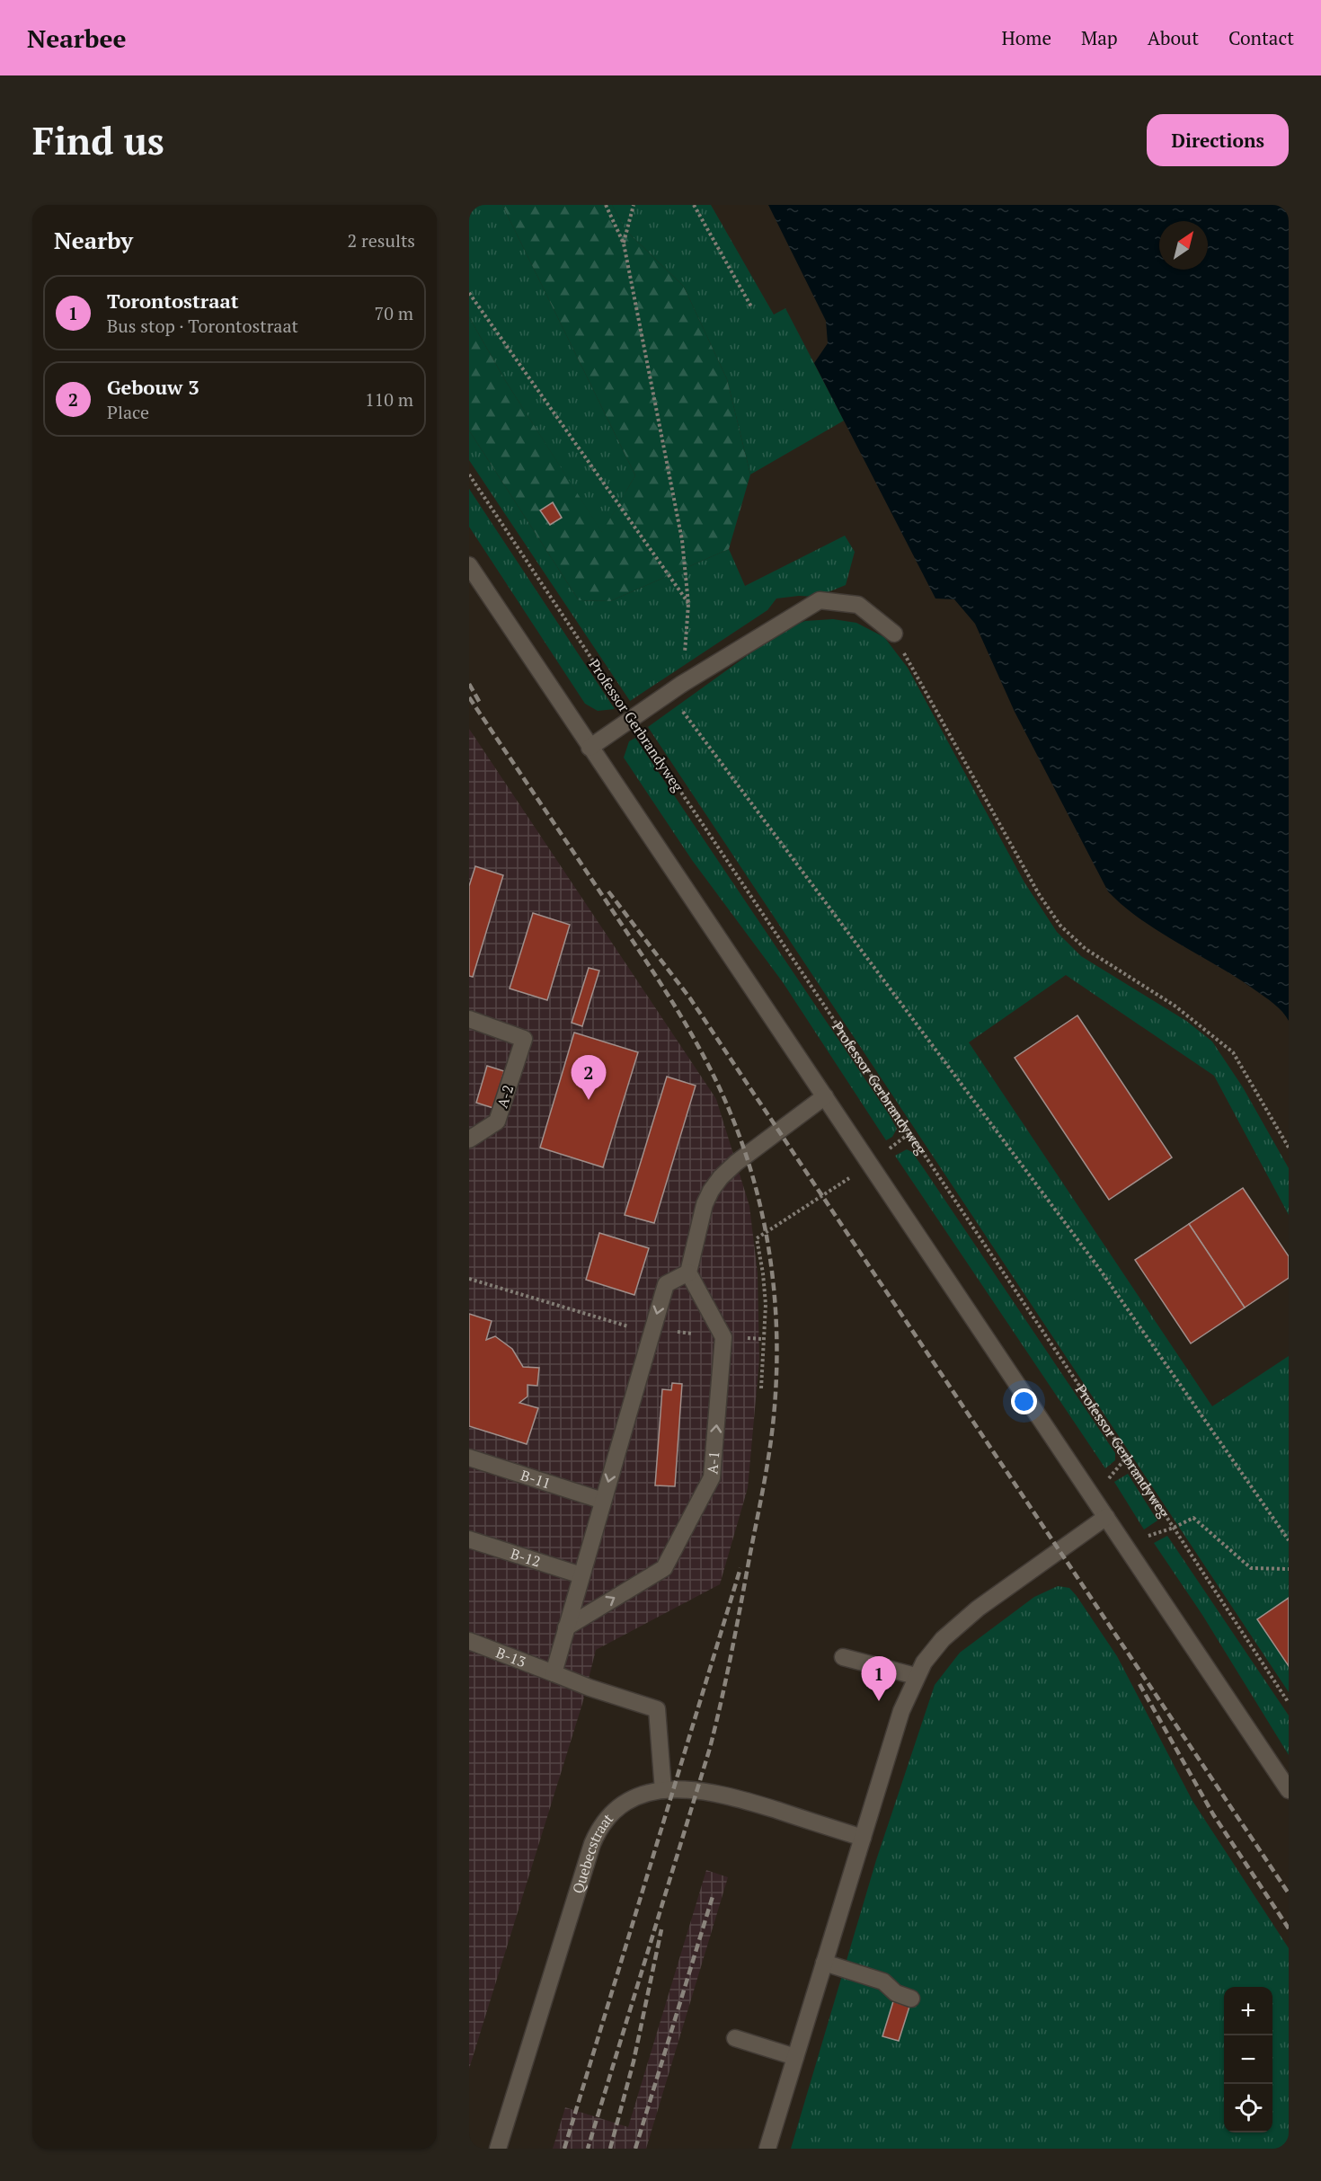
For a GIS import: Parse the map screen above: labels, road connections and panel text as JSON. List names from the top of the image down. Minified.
{"streets":{"street":["A-2","A-1","B-11","B-12","B-13","Quebecstraat"],"path":["Professor Gerbrandyweg"]},"north":"top right","page":{"header":"Nearbee","nav":["Home","Map","About","Contact"],"buttons":"Directions","title":"Find us","heading":["Nearby","2 results"],"list":[{"mark":"1","name":"Torontostraat","note":"Bus stop · Torontostraat","value":"70 m"},{"mark":"2","name":"Gebouw 3","note":"Place","value":"110 m"}],"pins":["2","1"],"map_buttons":["+","−"]}}
